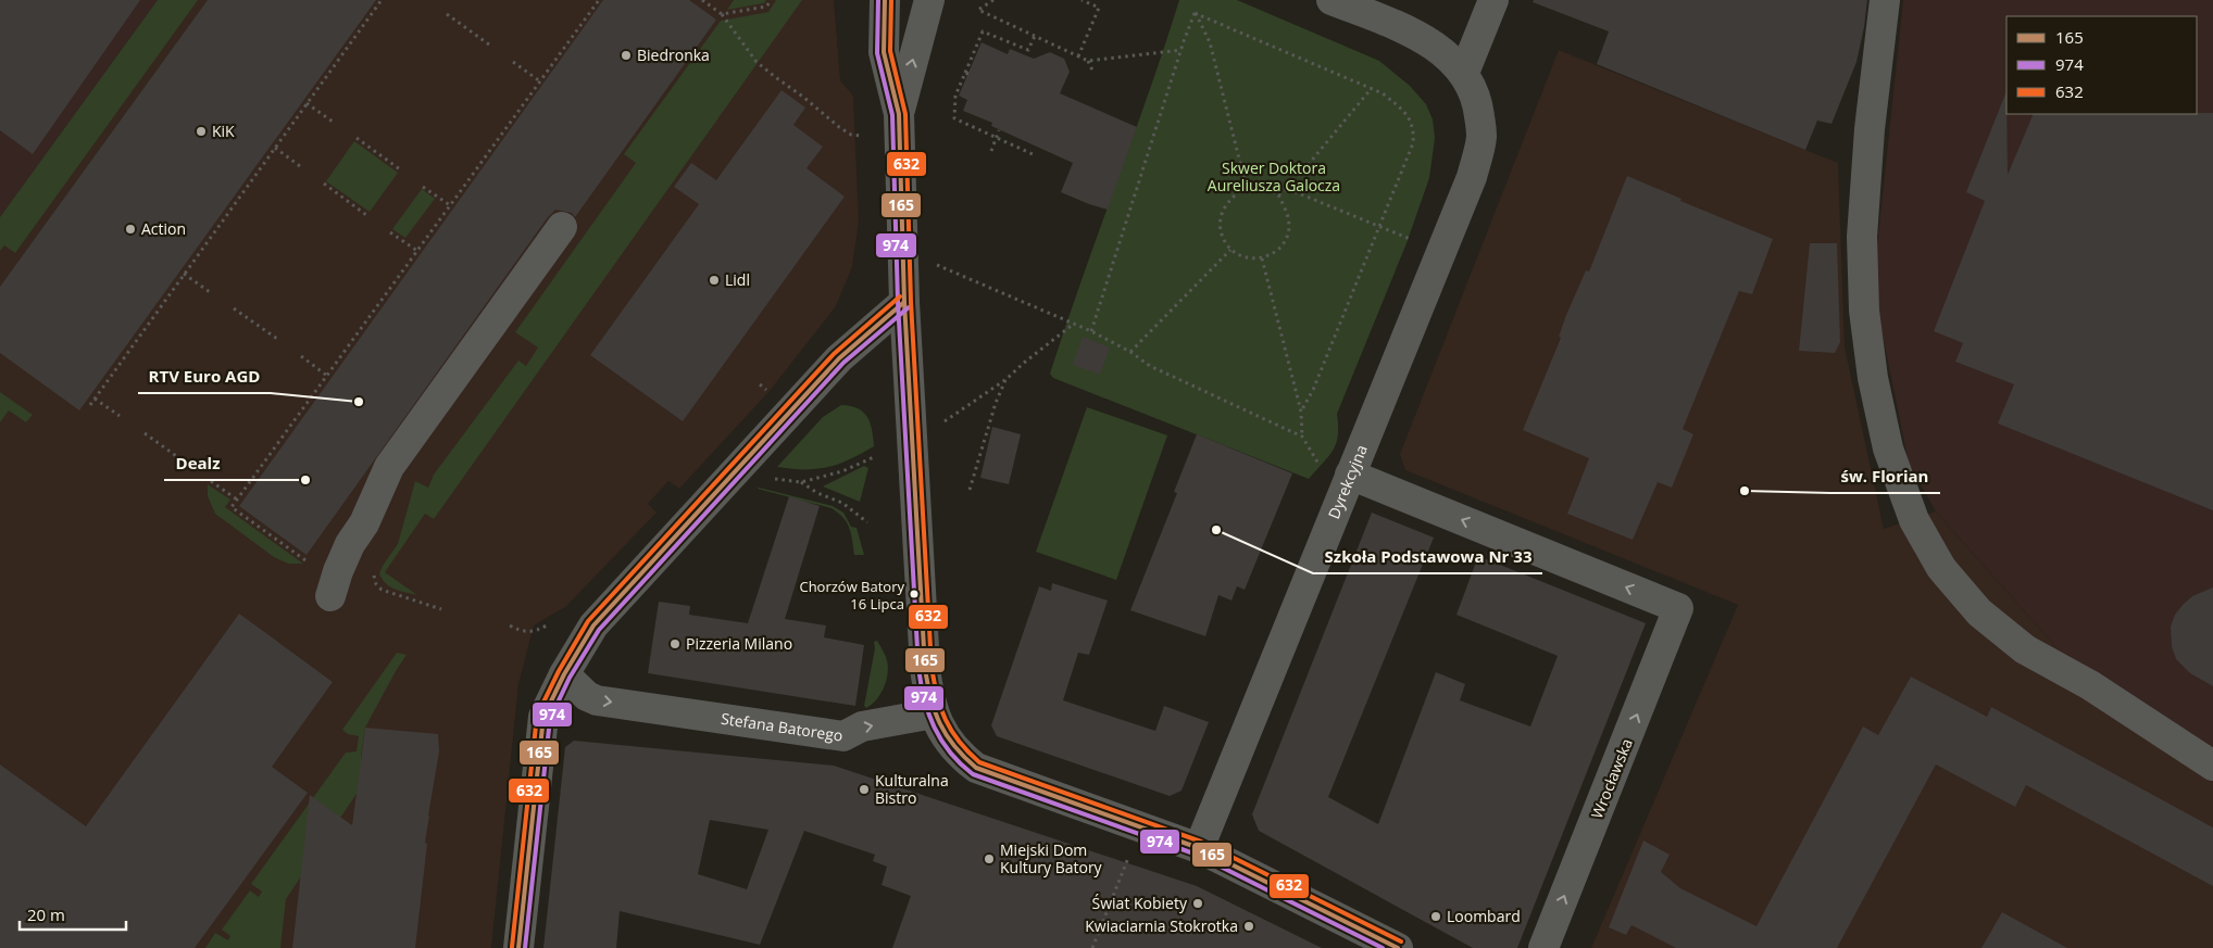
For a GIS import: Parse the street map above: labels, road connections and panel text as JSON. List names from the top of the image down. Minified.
{"streets":{"street":["Dyrekcyjna","Stefana Batorego","Wrocławska"]},"crossings":[["Dyrekcyjna","Wrocławska"]],"one_way":["Stefana Batorego"],"parks":["Skwer Doktora Aureliusza Galocza"],"places":["Biedronka","KiK","Action","Lidl","RTV Euro AGD","Dealz","św. Florian","Szkoła Podstawowa Nr 33","Chorzów Batory 16 Lipca","Pizzeria Milano","Kulturalna Bistro","Miejski Dom Kultury Batory","Świat Kobiety","Loombard","Kwiaciarnia Stokrotka"],"lines":["transit line 165","transit line 974","transit line 632"],"legend":["165","974","632"],"scale_bar":"20 m"}
